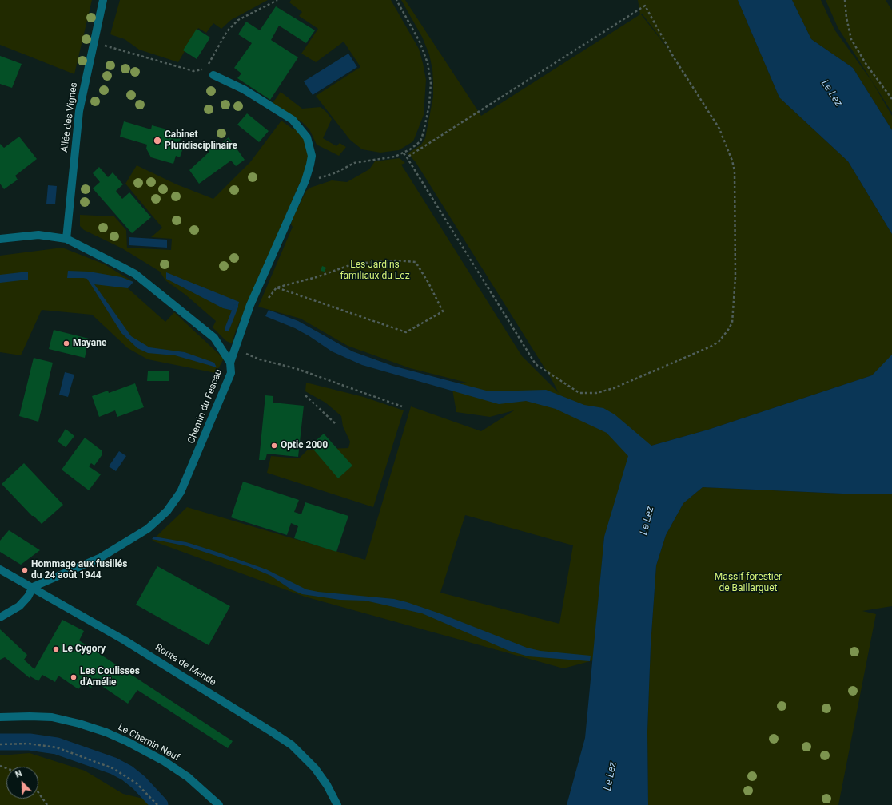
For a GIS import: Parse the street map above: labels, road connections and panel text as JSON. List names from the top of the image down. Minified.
{"streets":{"street":["Allée des Vignes","Chemin du Fescau","Route de Mende","Le Chemin Neuf"]},"crossings":[["Allée des Vignes","Chemin du Fescau"],["Chemin du Fescau","Route de Mende"]],"water":["Le Lez"],"parks":["Les Jardins familiaux du Lez","Massif forestier de Baillarguet"],"places":["Cabinet Pluridisciplinaire","Mayane","Optic 2000","Hommage aux fusillés du 24 août 1944","Le Cygory","Les Coulisses d'Amélie"],"north":"top left"}
